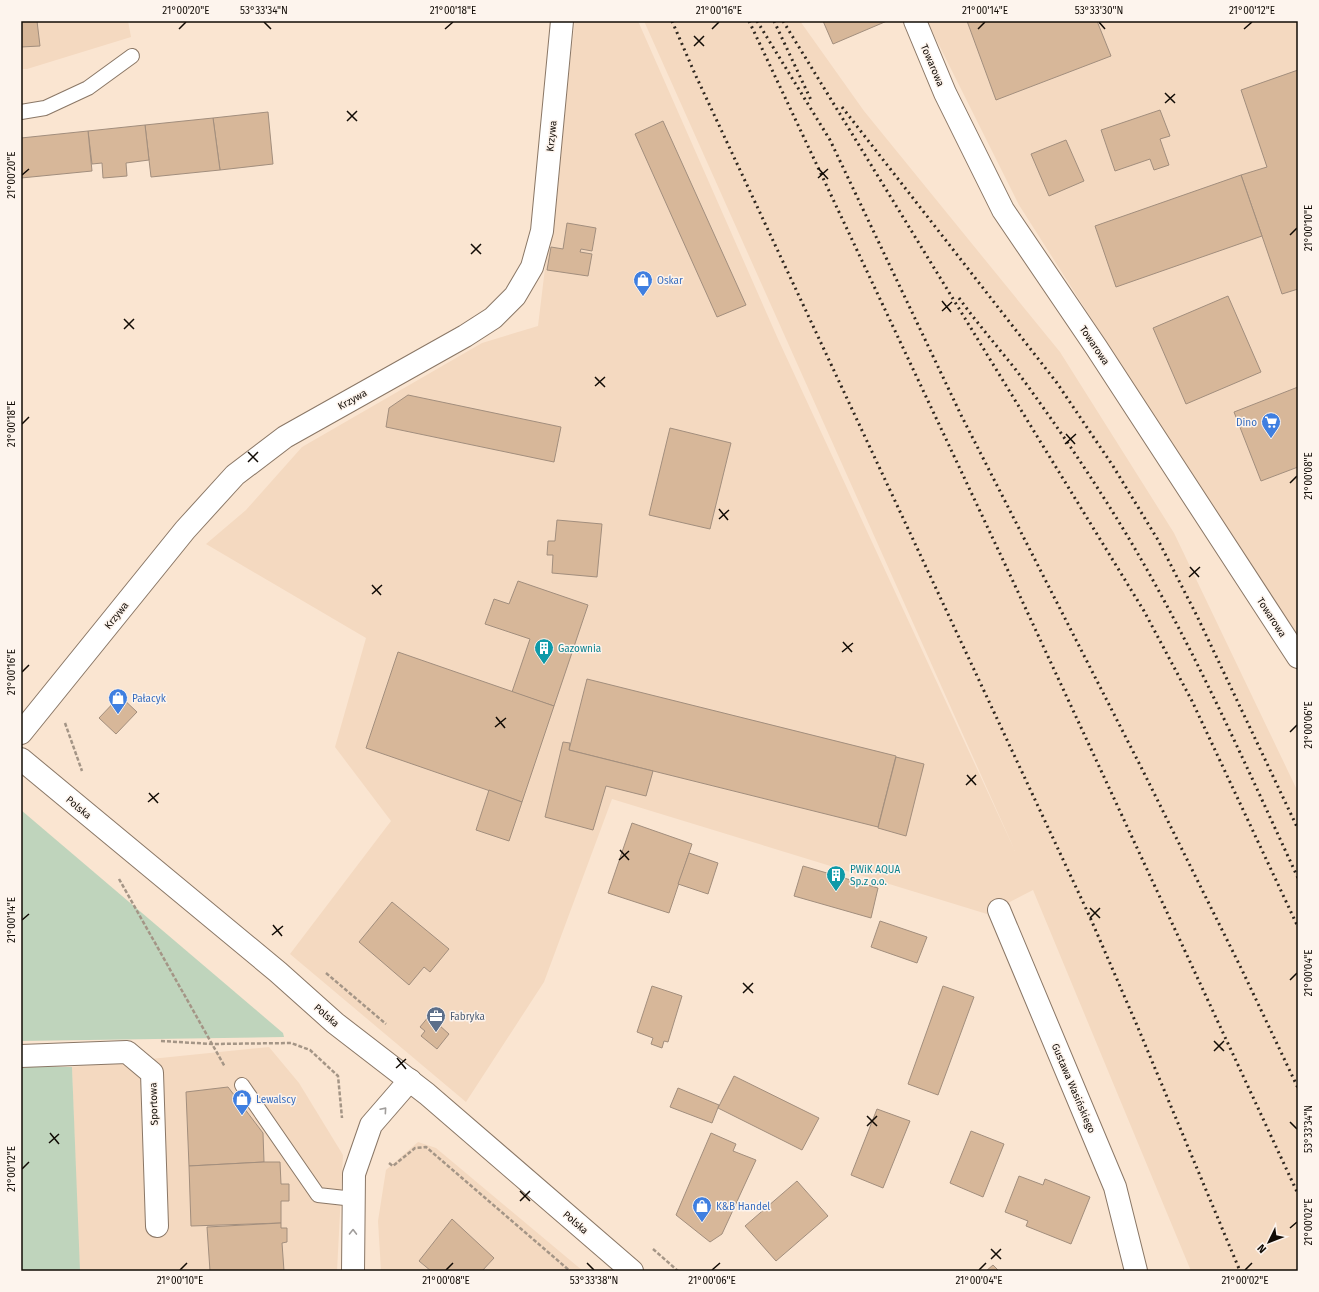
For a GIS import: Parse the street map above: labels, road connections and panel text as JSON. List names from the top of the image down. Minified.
{"streets":{"street":["Towarowa","Krzywa","Polska","Gustawa Wasińskiego","Sportowa"]},"places":{"shop":["Oskar","Pałacyk","Lewalscy","K&B Handel"],"supermarket":["Dino"],"building":["Gazownia","PWiK AQUA Sp.z o.o."],"office":["Fabryka"]},"north":"bottom left","coordinates":["21°00'20\"E","53°33'34\"N","21°00'18\"E","21°00'16\"E","21°00'14\"E","53°33'30\"N","21°00'12\"E","21°00'10\"E","21°00'08\"E","21°00'06\"E","21°00'04\"E","21°00'02\"E","53°33'38\"N"]}
